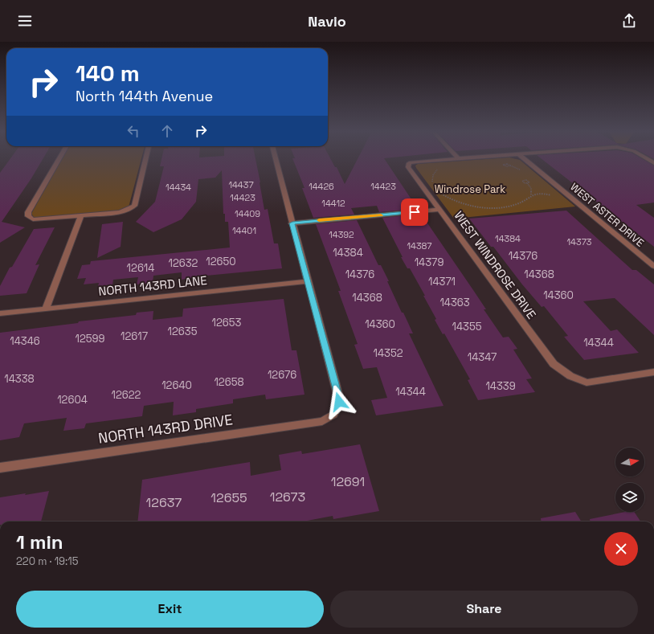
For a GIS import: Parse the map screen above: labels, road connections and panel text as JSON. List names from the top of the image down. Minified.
{"streets":{"street":["WEST ASTER DRIVE","WEST WINDROSE DRIVE","NORTH 143RD LANE","NORTH 143RD DRIVE"]},"crossings":[["NORTH 143RD LANE","NORTH 143RD DRIVE"]],"parks":["Windrose Park"],"house_numbers":["14437","14426","14423","14434","14423","14412","14409","14401","14392","14384","14373","14387","14384","14376","12650","14379","12632","12614","14376","14368","14371","14360","14368","14363","12653","14360","14355","12635","12617","12599","14346","14344","14352","14347","12676","14338","12658","12640","14339","14344","12622","12604","12691","12673","12655","12637"],"north":"right","page":{"header":"Navio","turn":["140 m","North 144th Avenue"],"heading":["1 min","220 m · 19:15"],"buttons":["Exit","Share"]}}
